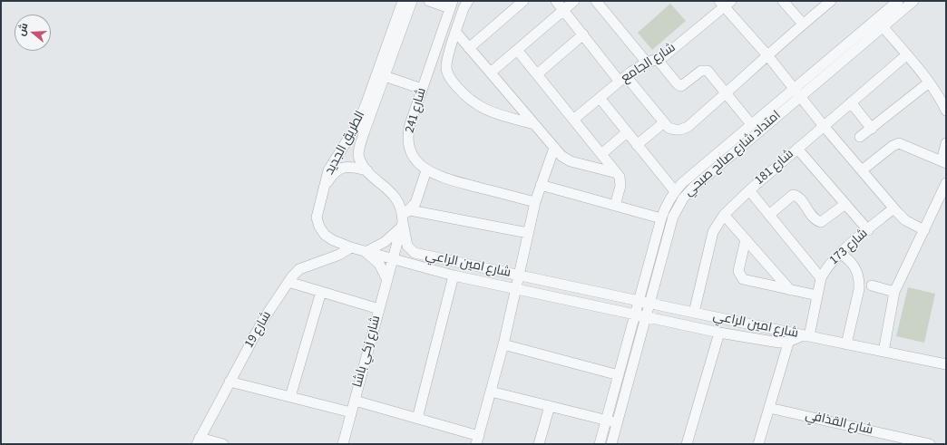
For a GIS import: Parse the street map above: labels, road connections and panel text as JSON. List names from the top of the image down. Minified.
{"streets":{"street":["شارع الجامع","شارع 241","الطريق الجديد","امتداد شارع صالح صبحي","شارع 181","شارع 173","شارع امين الراعي","شارع 19","شارع زكي باشا","شارع القذافي"]},"crossings":[["الطريق الجديد","شارع امين الراعي"],["الطريق الجديد","شارع 19"],["الطريق الجديد","شارع زكي باشا"],["امتداد شارع صالح صبحي","شارع امين الراعي"],["شارع 181","شارع امين الراعي"],["شارع 173","شارع امين الراعي"],["شارع امين الراعي","شارع 19"],["شارع امين الراعي","شارع زكي باشا"]],"north":"left"}
